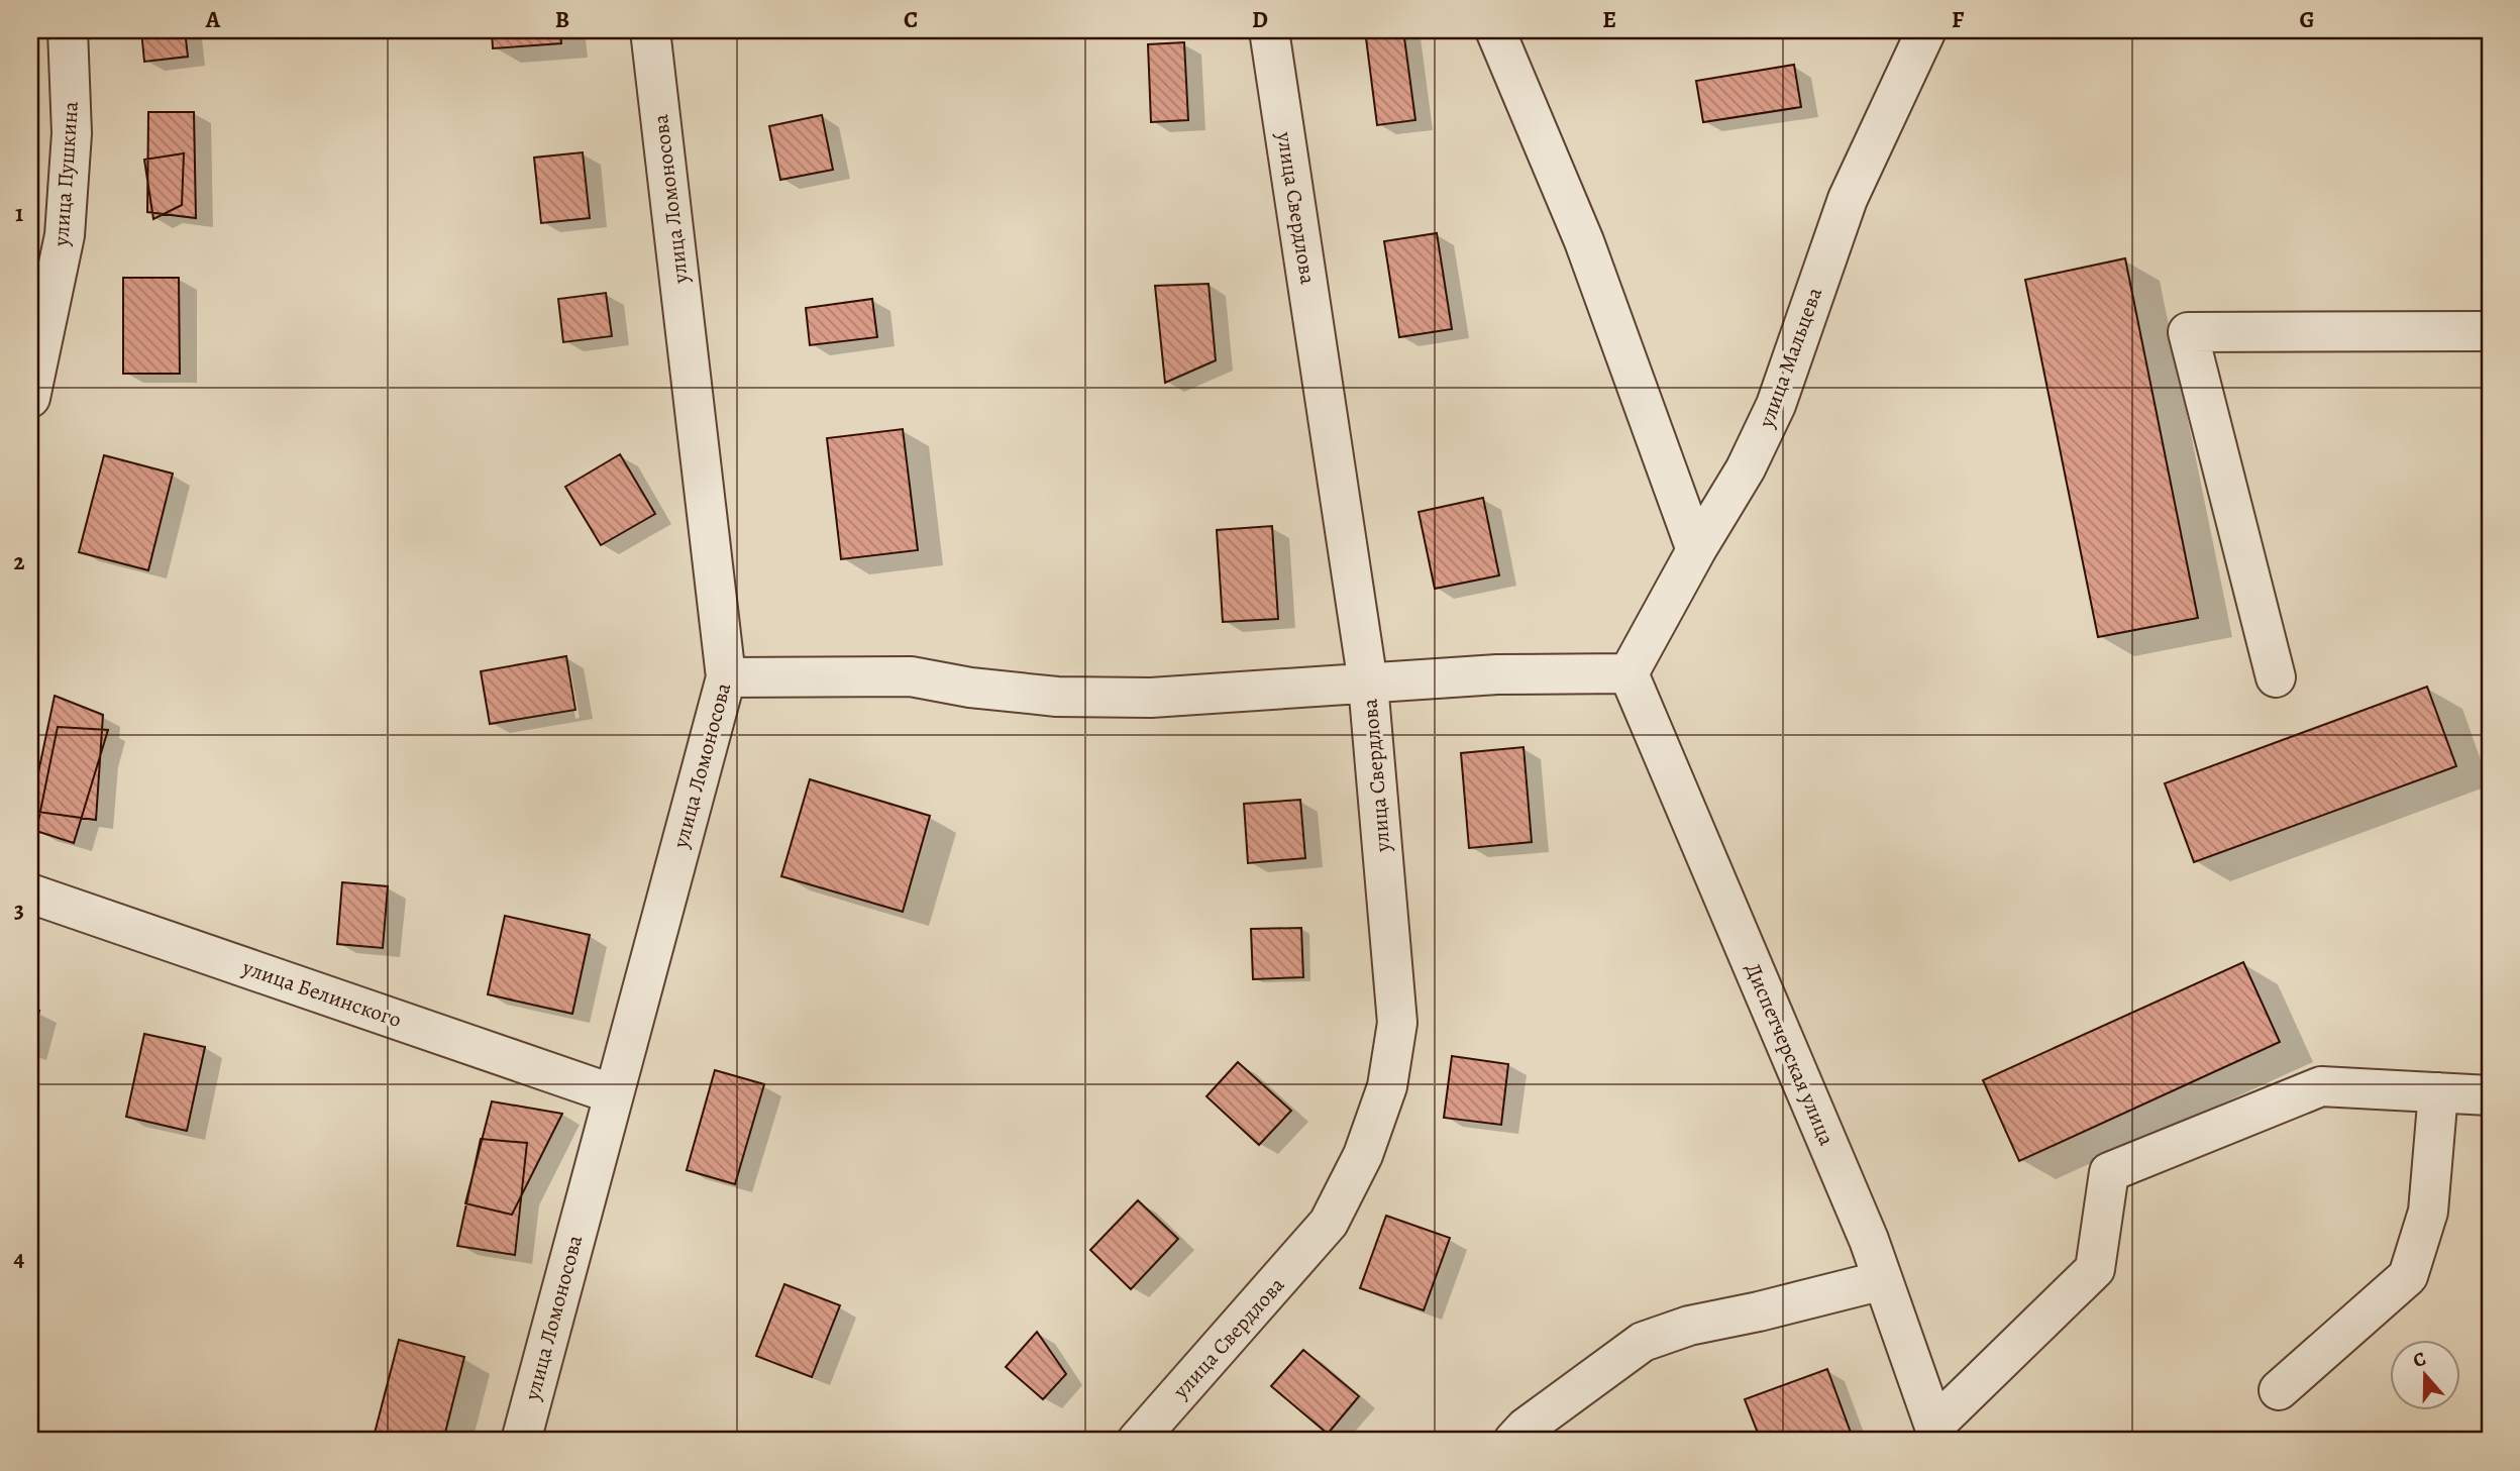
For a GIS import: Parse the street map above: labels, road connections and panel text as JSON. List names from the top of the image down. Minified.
{"streets":{"street":["улица Пушкина","улица Ломоносова","улица Свердлова","улица Мальцева","улица Белинского","Диспетчерская улица"]},"crossings":[["улица Ломоносова","улица Белинского"],["улица Мальцева","Диспетчерская улица"]],"north":"top","grid":{"columns":["A","B","C","D","E","F","G"],"rows":["1","2","3","4"]}}
